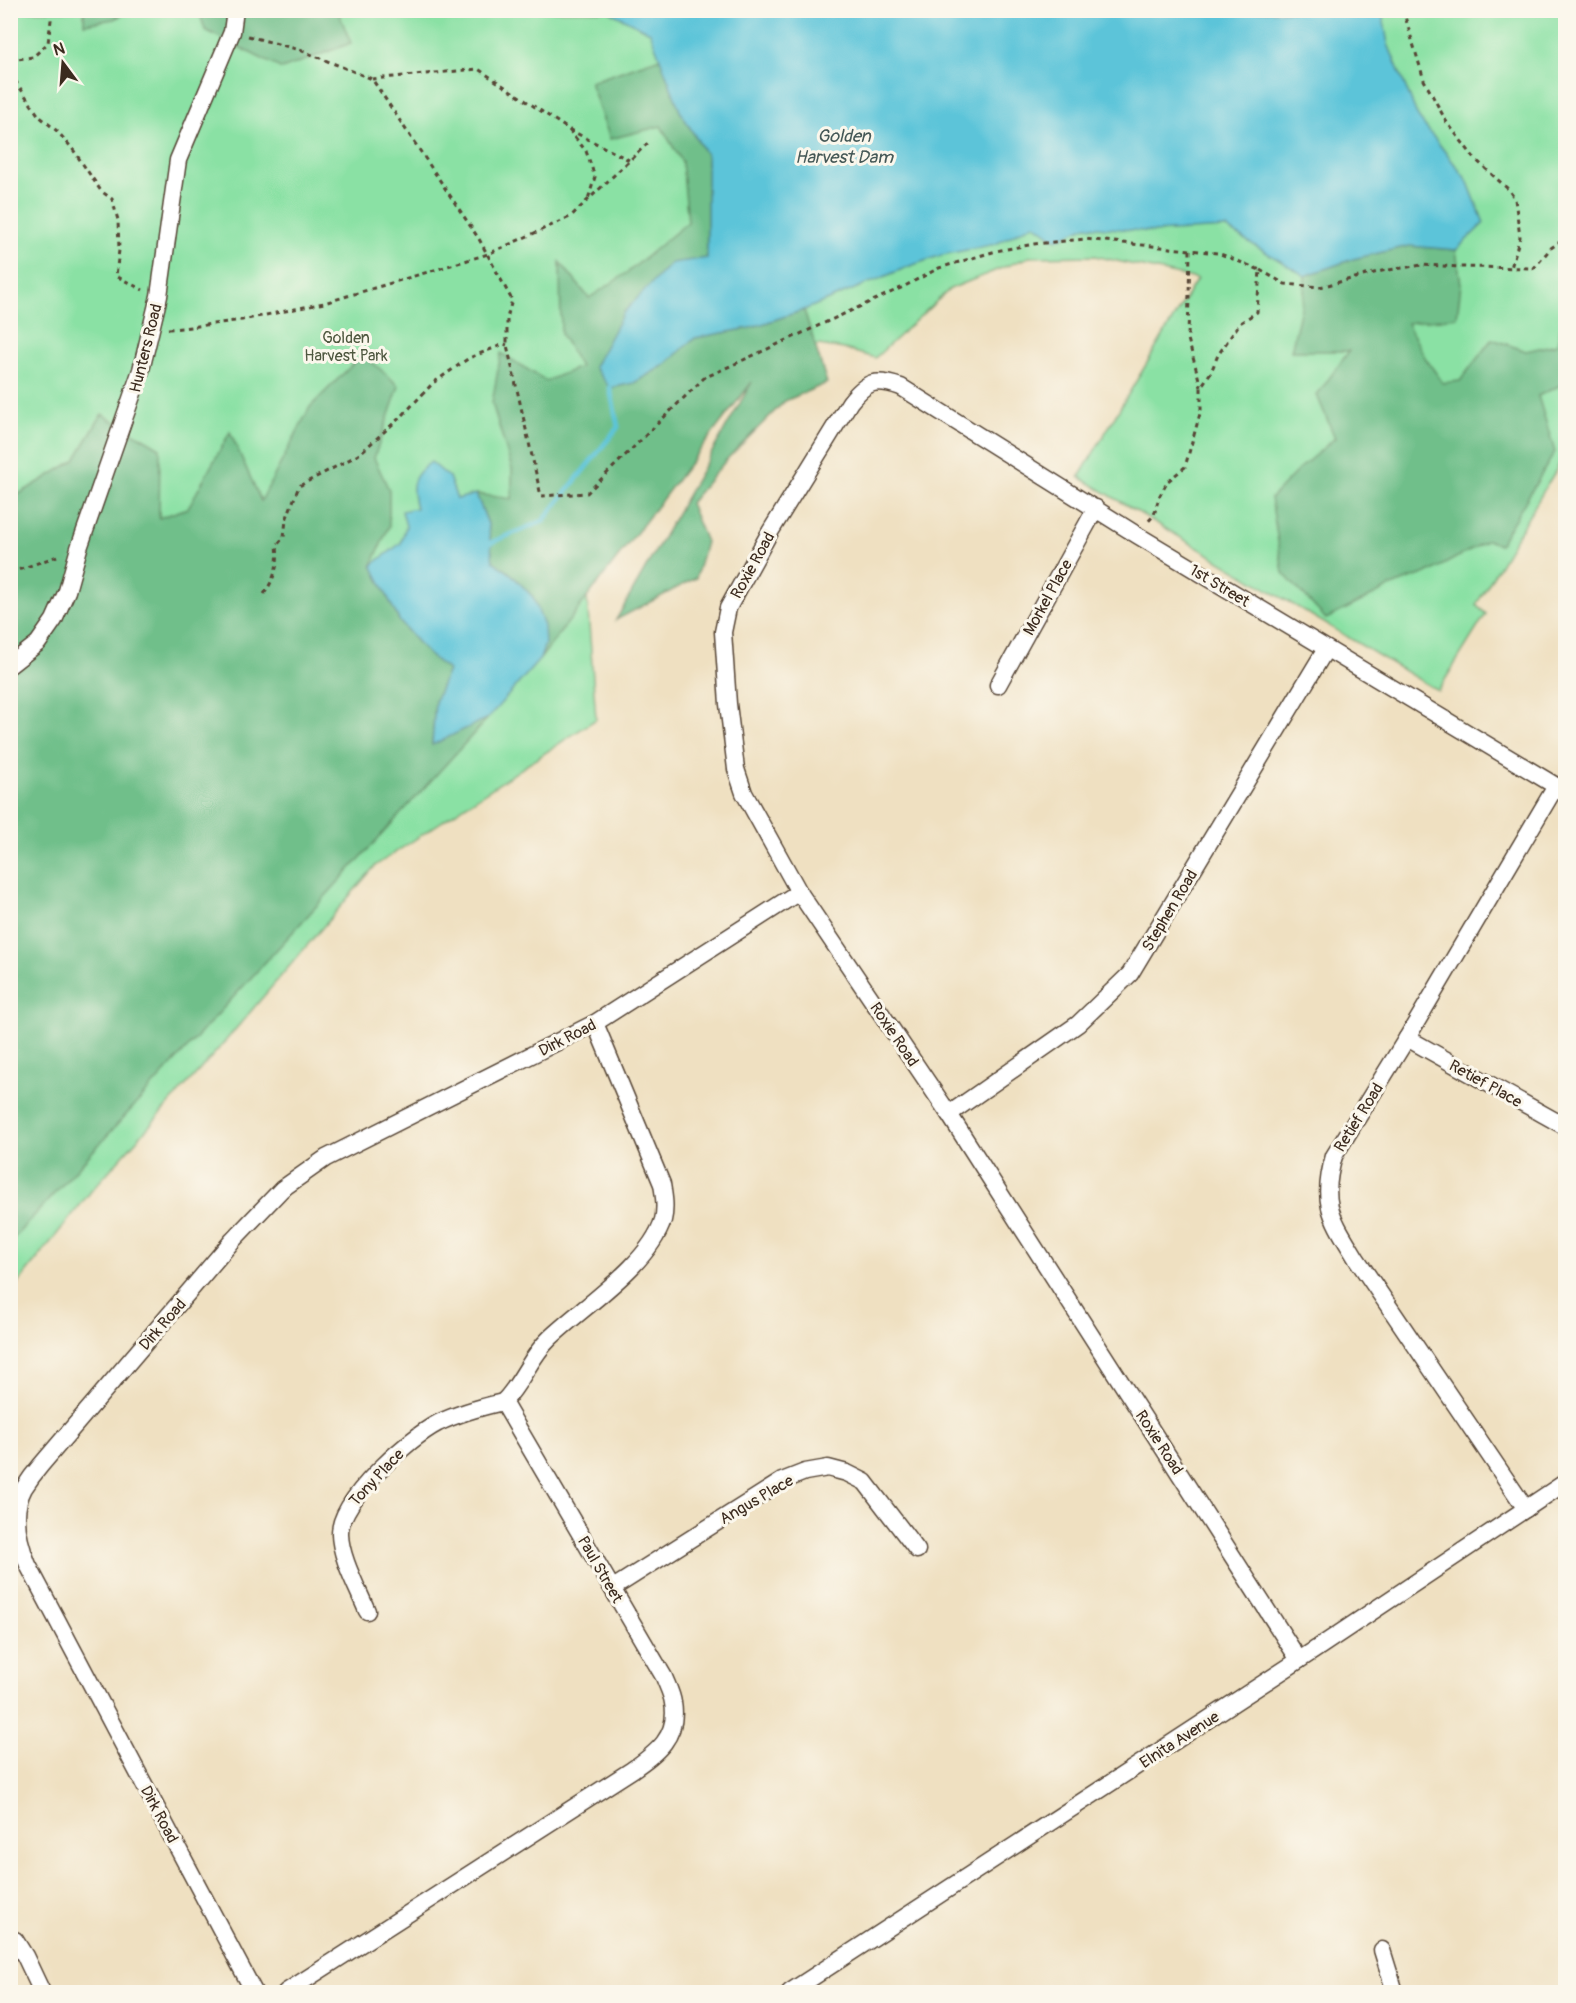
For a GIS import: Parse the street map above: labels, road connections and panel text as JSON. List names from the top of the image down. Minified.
{"streets":{"street":["Hunters Road","Roxie Road","1st Street","Morkel Place","Stephen Road","Dirk Road","Retief Place","Retief Road","Tony Place","Angus Place","Paul Street","Elnita Avenue"]},"crossings":[["Roxie Road","1st Street"],["Roxie Road","Stephen Road"],["Roxie Road","Dirk Road"],["Roxie Road","Elnita Avenue"],["1st Street","Morkel Place"],["1st Street","Stephen Road"],["1st Street","Retief Road"],["Retief Place","Retief Road"],["Retief Road","Elnita Avenue"],["Tony Place","Paul Street"],["Angus Place","Paul Street"]],"water":["Golden Harvest Dam"],"parks":["Golden Harvest Park"],"north":"top"}
